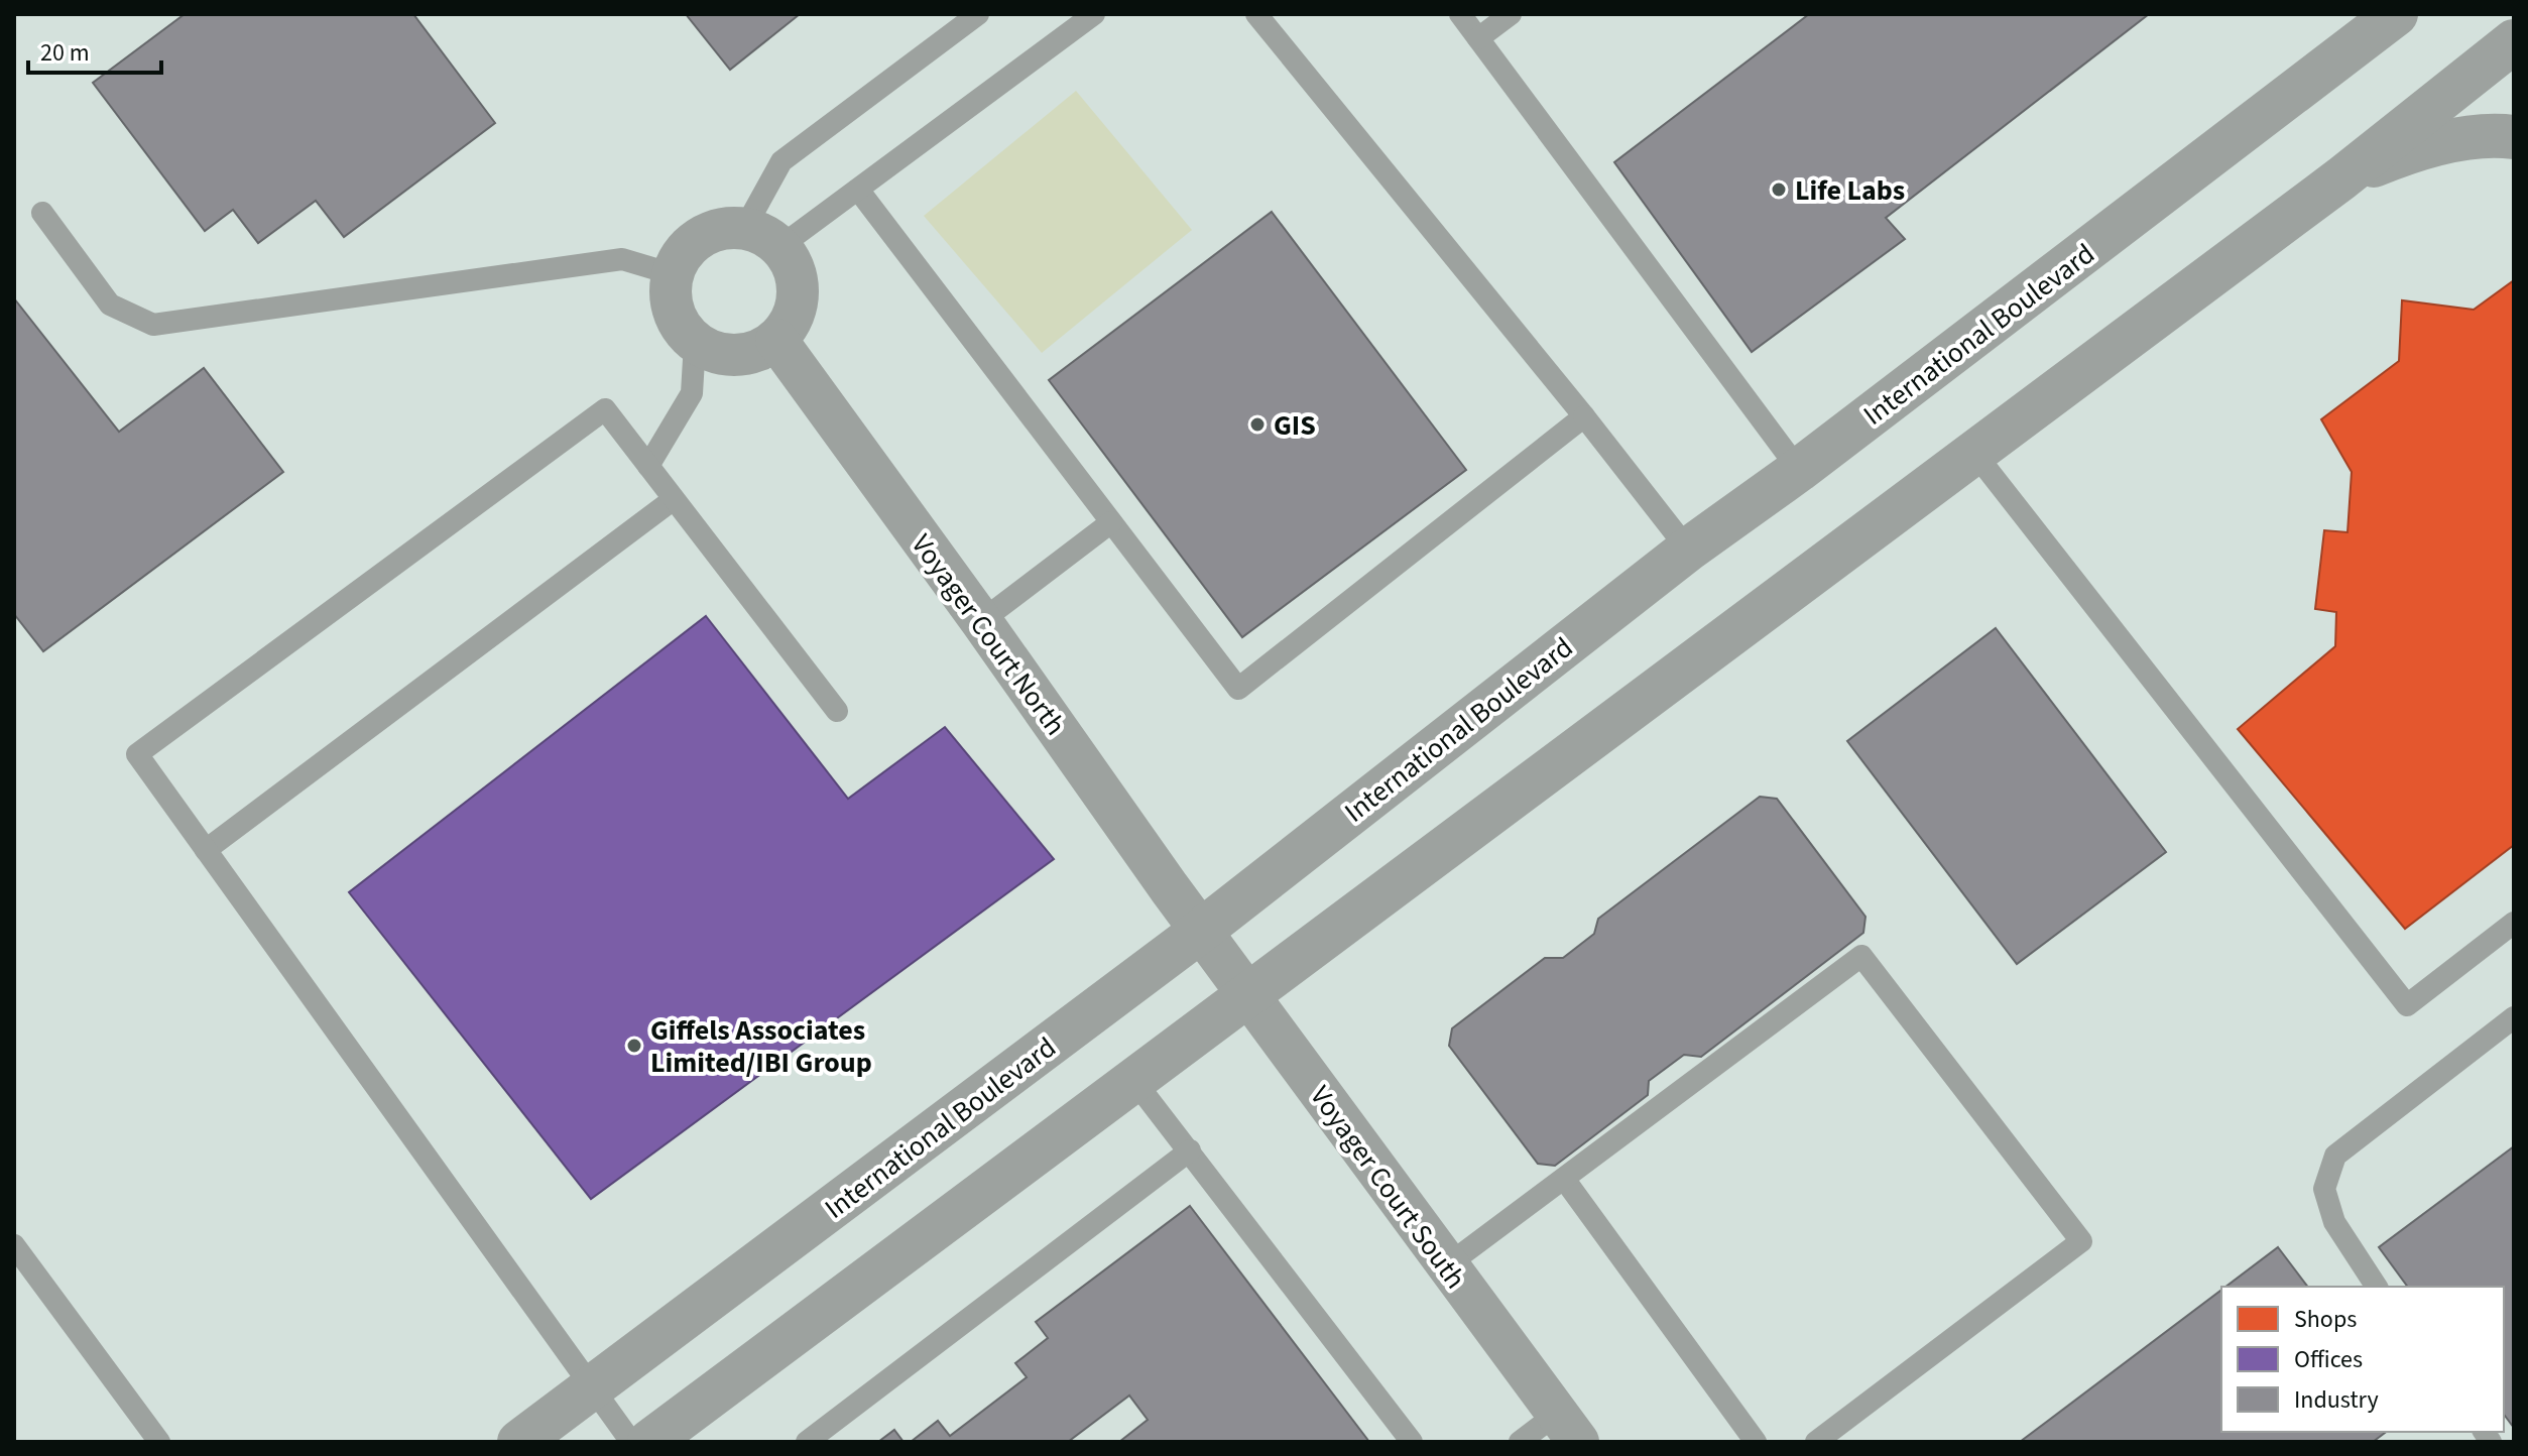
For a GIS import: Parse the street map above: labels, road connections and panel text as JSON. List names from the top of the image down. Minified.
{"streets":{"street":["International Boulevard","Voyager Court North","Voyager Court South"]},"crossings":[["International Boulevard","Voyager Court North"],["International Boulevard","Voyager Court South"],["Voyager Court North","Voyager Court South"]],"places":["Life Labs","GIS","Giffels Associates Limited/IBI Group"],"legend":["Shops","Offices","Industry"],"scale_bar":"20 m"}
